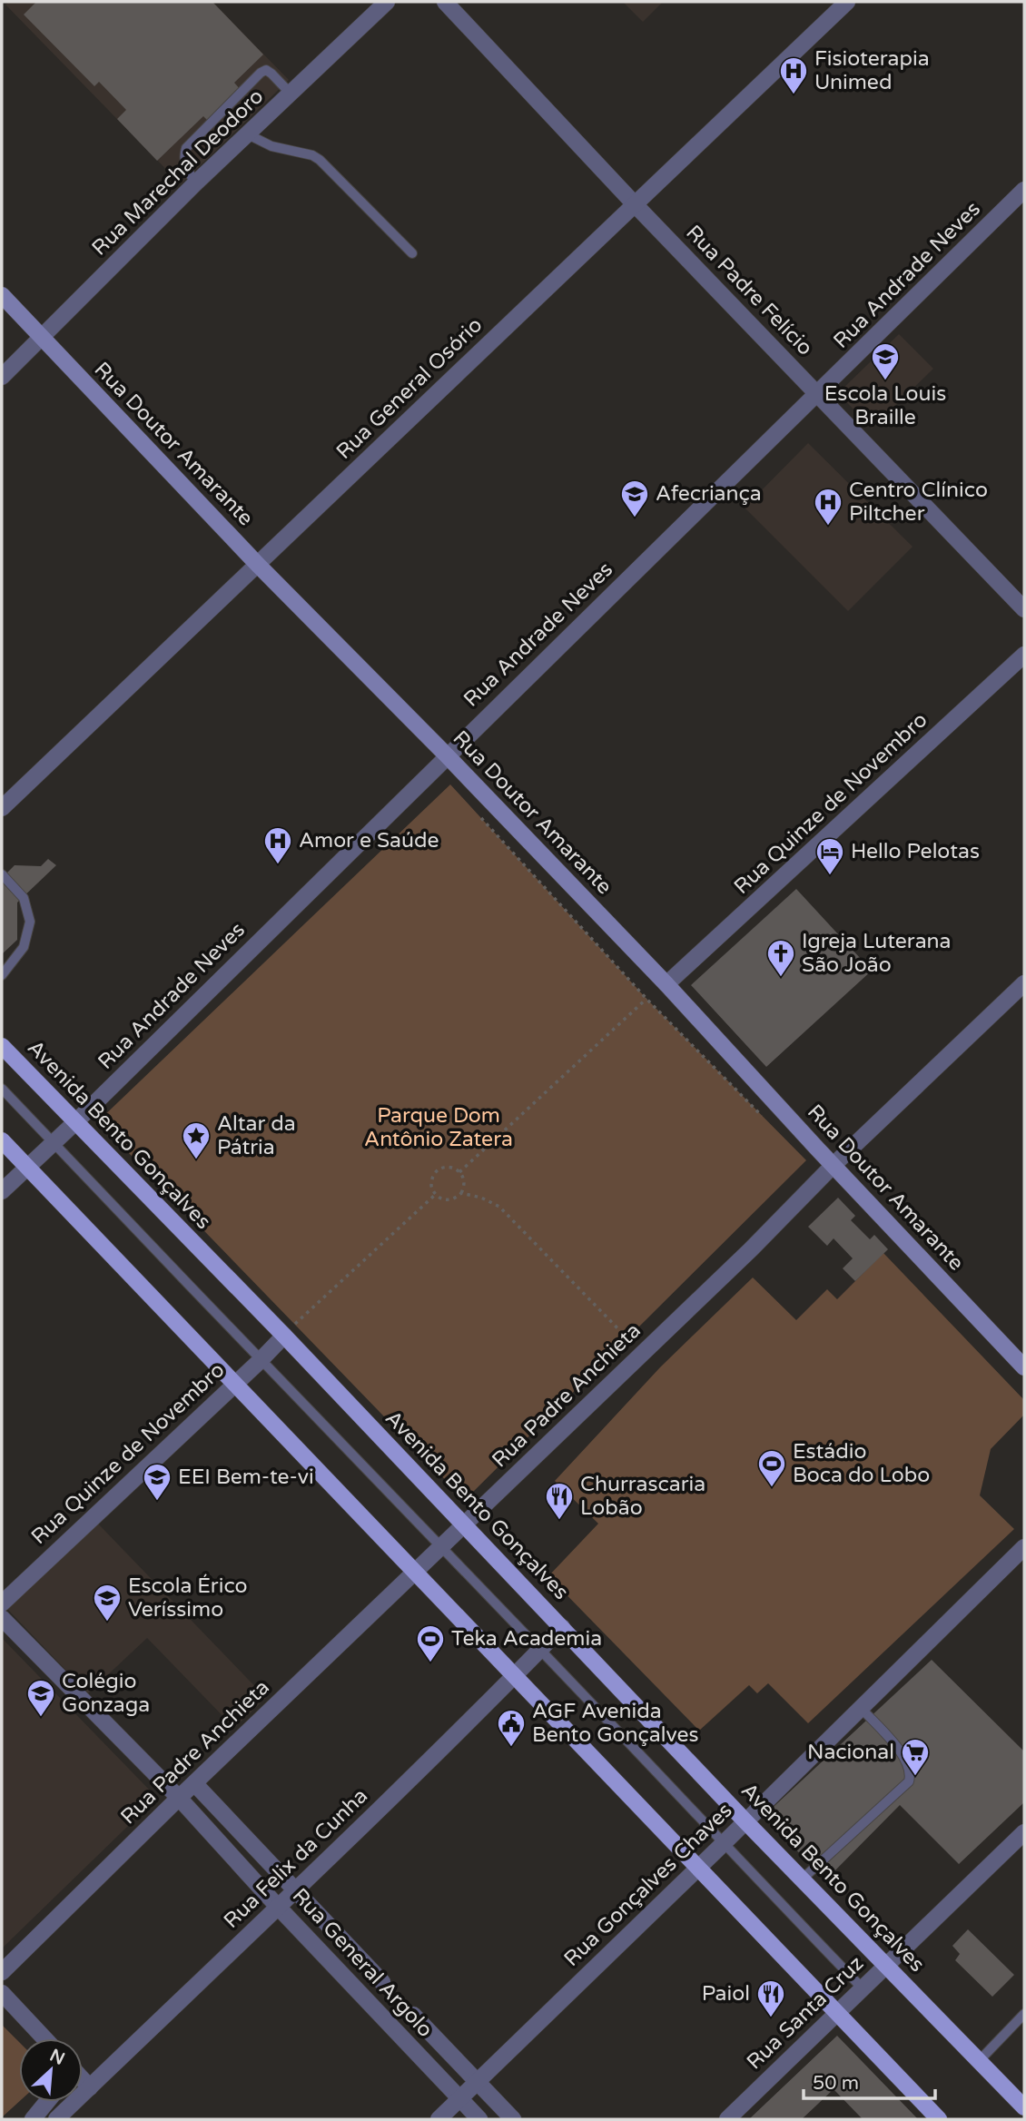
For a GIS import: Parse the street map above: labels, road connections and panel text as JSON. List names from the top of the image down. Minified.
{"streets":{"main road":["Rua Doutor Amarante","Avenida Bento Gonçalves"],"street":["Rua Marechal Deodoro","Rua Andrade Neves","Rua Padre Felício","Rua General Osório","Rua Quinze de Novembro","Rua Padre Anchieta","Rua Felix da Cunha","Rua Gonçalves Chaves","Rua General Argolo","Rua Santa Cruz"]},"crossings":[["Rua Marechal Deodoro","Rua Doutor Amarante"],["Rua Andrade Neves","Rua Padre Felício"],["Rua Andrade Neves","Rua Doutor Amarante"],["Rua Andrade Neves","Avenida Bento Gonçalves"],["Rua Padre Felício","Rua General Osório"],["Rua General Osório","Rua Doutor Amarante"],["Rua Doutor Amarante","Rua Quinze de Novembro"],["Rua Doutor Amarante","Rua Padre Anchieta"],["Rua Quinze de Novembro","Avenida Bento Gonçalves"],["Avenida Bento Gonçalves","Rua Padre Anchieta"],["Avenida Bento Gonçalves","Rua Felix da Cunha"],["Avenida Bento Gonçalves","Rua Gonçalves Chaves"],["Avenida Bento Gonçalves","Rua Santa Cruz"],["Rua Padre Anchieta","Rua General Argolo"],["Rua Felix da Cunha","Rua General Argolo"],["Rua Gonçalves Chaves","Rua General Argolo"]],"parks":["Parque Dom Antônio Zatera"],"places":{"hospital":["Fisioterapia Unimed","Centro Clínico Piltcher","Amor e Saúde"],"school or university":["Escola Louis Braille","Afecriança","EEI Bem-te-vi","Escola Érico Veríssimo","Colégio Gonzaga"],"hotel":["Hello Pelotas"],"church":["Igreja Luterana São João"],"place":["Altar da Pátria"],"sports":["Estádio Boca do Lobo","Teka Academia"],"restaurant":["Churrascaria Lobão","Paiol"],"public building":["AGF Avenida Bento Gonçalves"],"supermarket":["Nacional"]},"scale_bar":"50 m","north":"top right"}
